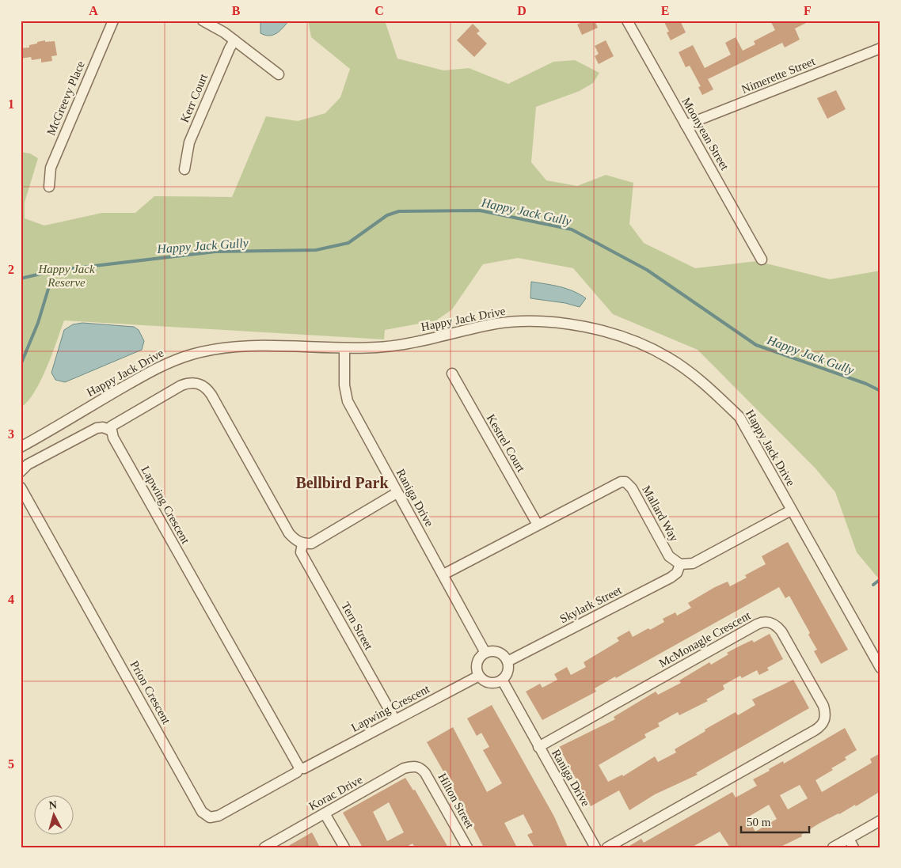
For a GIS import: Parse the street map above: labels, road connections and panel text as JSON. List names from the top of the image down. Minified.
{"streets":{"street":["Nimerette Street","McGreevy Place","Kerr Court","Moonyean Street","Happy Jack Drive","Kestrel Court","Raniga Drive","Lapwing Crescent","Mallard Way","Skylark Street","Tern Street","McMonagle Crescent","Prion Crescent","Korac Drive","Hilton Street"]},"crossings":[["Nimerette Street","Moonyean Street"],["Happy Jack Drive","Raniga Drive"],["Kestrel Court","Mallard Way"],["Raniga Drive","Lapwing Crescent"],["Raniga Drive","Mallard Way"],["Raniga Drive","Skylark Street"],["Raniga Drive","McMonagle Crescent"],["Lapwing Crescent","Skylark Street"],["Lapwing Crescent","Tern Street"],["Lapwing Crescent","Prion Crescent"],["Mallard Way","Skylark Street"],["Korac Drive","Hilton Street"]],"districts":["Bellbird Park"],"water":["Happy Jack Gully"],"parks":["Happy Jack Reserve"],"scale_bar":"50 m","north":"top","grid":{"columns":["A","B","C","D","E","F"],"rows":["1","2","3","4","5"]}}
